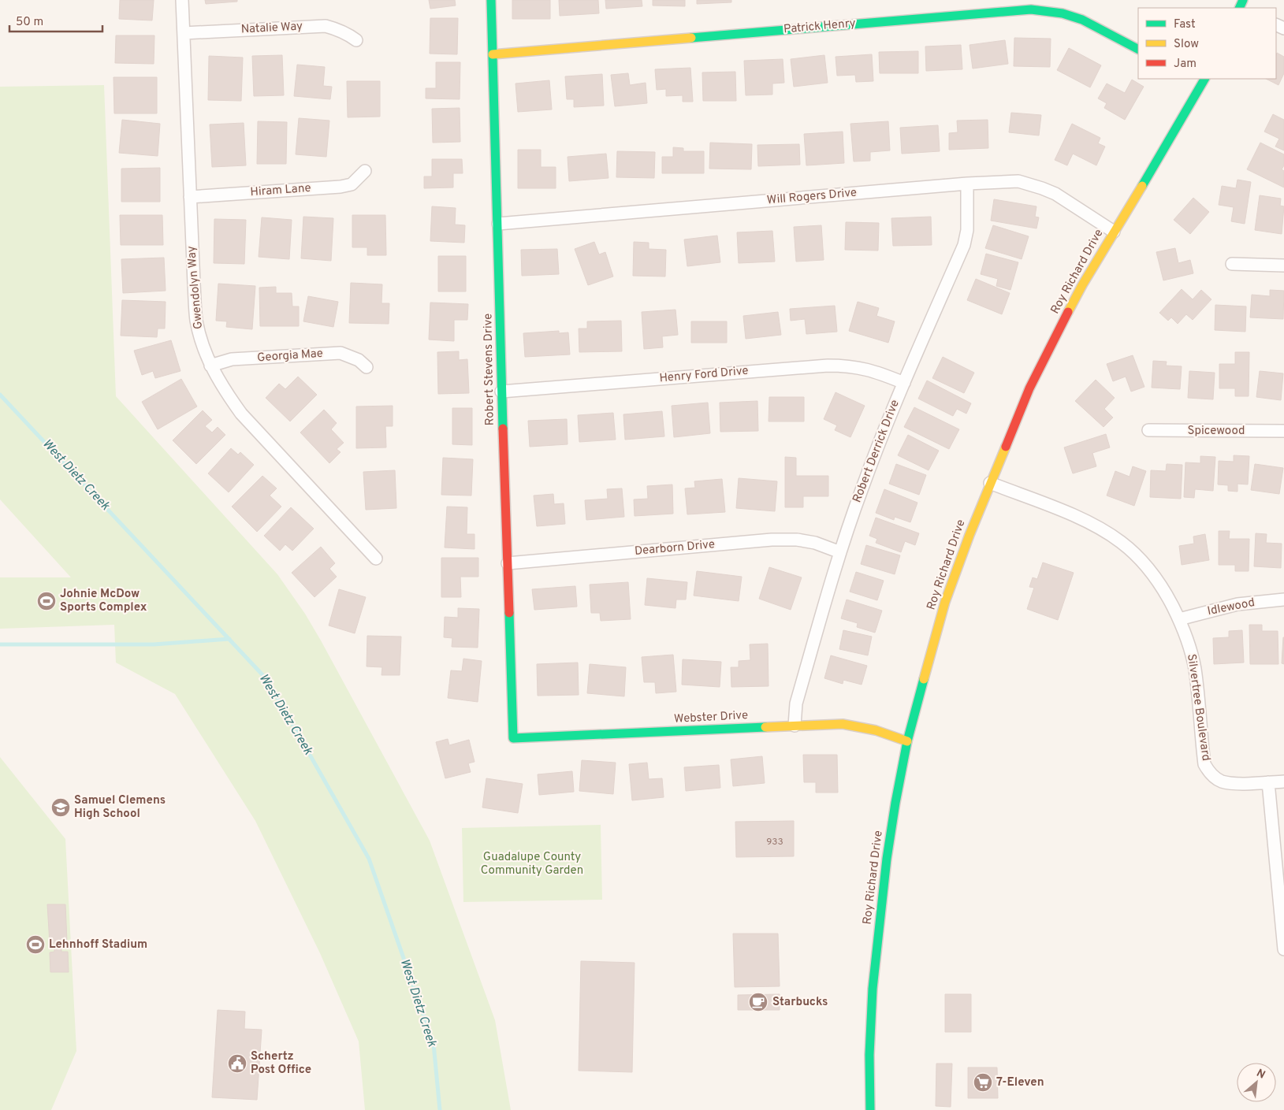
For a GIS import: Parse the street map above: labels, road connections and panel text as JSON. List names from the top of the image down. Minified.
{"streets":{"street":["Patrick Henry","Natalie Way","Hiram Lane","Will Rogers Drive","Roy Richard Drive","Gwendolyn Way","Georgia Mae","Robert Stevens Drive","Henry Ford Drive","Spicewood","Robert Derrick Drive","Dearborn Drive","Idlewood","Silvertree Boulevard","Webster Drive"]},"crossings":[["Patrick Henry","Robert Stevens Drive"],["Natalie Way","Gwendolyn Way"],["Hiram Lane","Gwendolyn Way"],["Will Rogers Drive","Roy Richard Drive"],["Will Rogers Drive","Robert Stevens Drive"],["Will Rogers Drive","Robert Derrick Drive"],["Roy Richard Drive","Silvertree Boulevard"],["Roy Richard Drive","Webster Drive"],["Gwendolyn Way","Georgia Mae"],["Robert Stevens Drive","Henry Ford Drive"],["Robert Stevens Drive","Dearborn Drive"],["Robert Stevens Drive","Webster Drive"],["Henry Ford Drive","Robert Derrick Drive"],["Robert Derrick Drive","Dearborn Drive"],["Robert Derrick Drive","Webster Drive"],["Idlewood","Silvertree Boulevard"]],"water":["West Dietz Creek"],"parks":["Guadalupe County Community Garden"],"places":{"sports":["Johnie McDow Sports Complex","Lehnhoff Stadium"],"school or university":["Samuel Clemens High School"],"cafe":["Starbucks"],"public building":["Schertz Post Office"],"supermarket":["7-Eleven"]},"house_numbers":["933"],"legend":["Fast","Slow","Jam"],"scale_bar":"50 m","north":"top right"}
